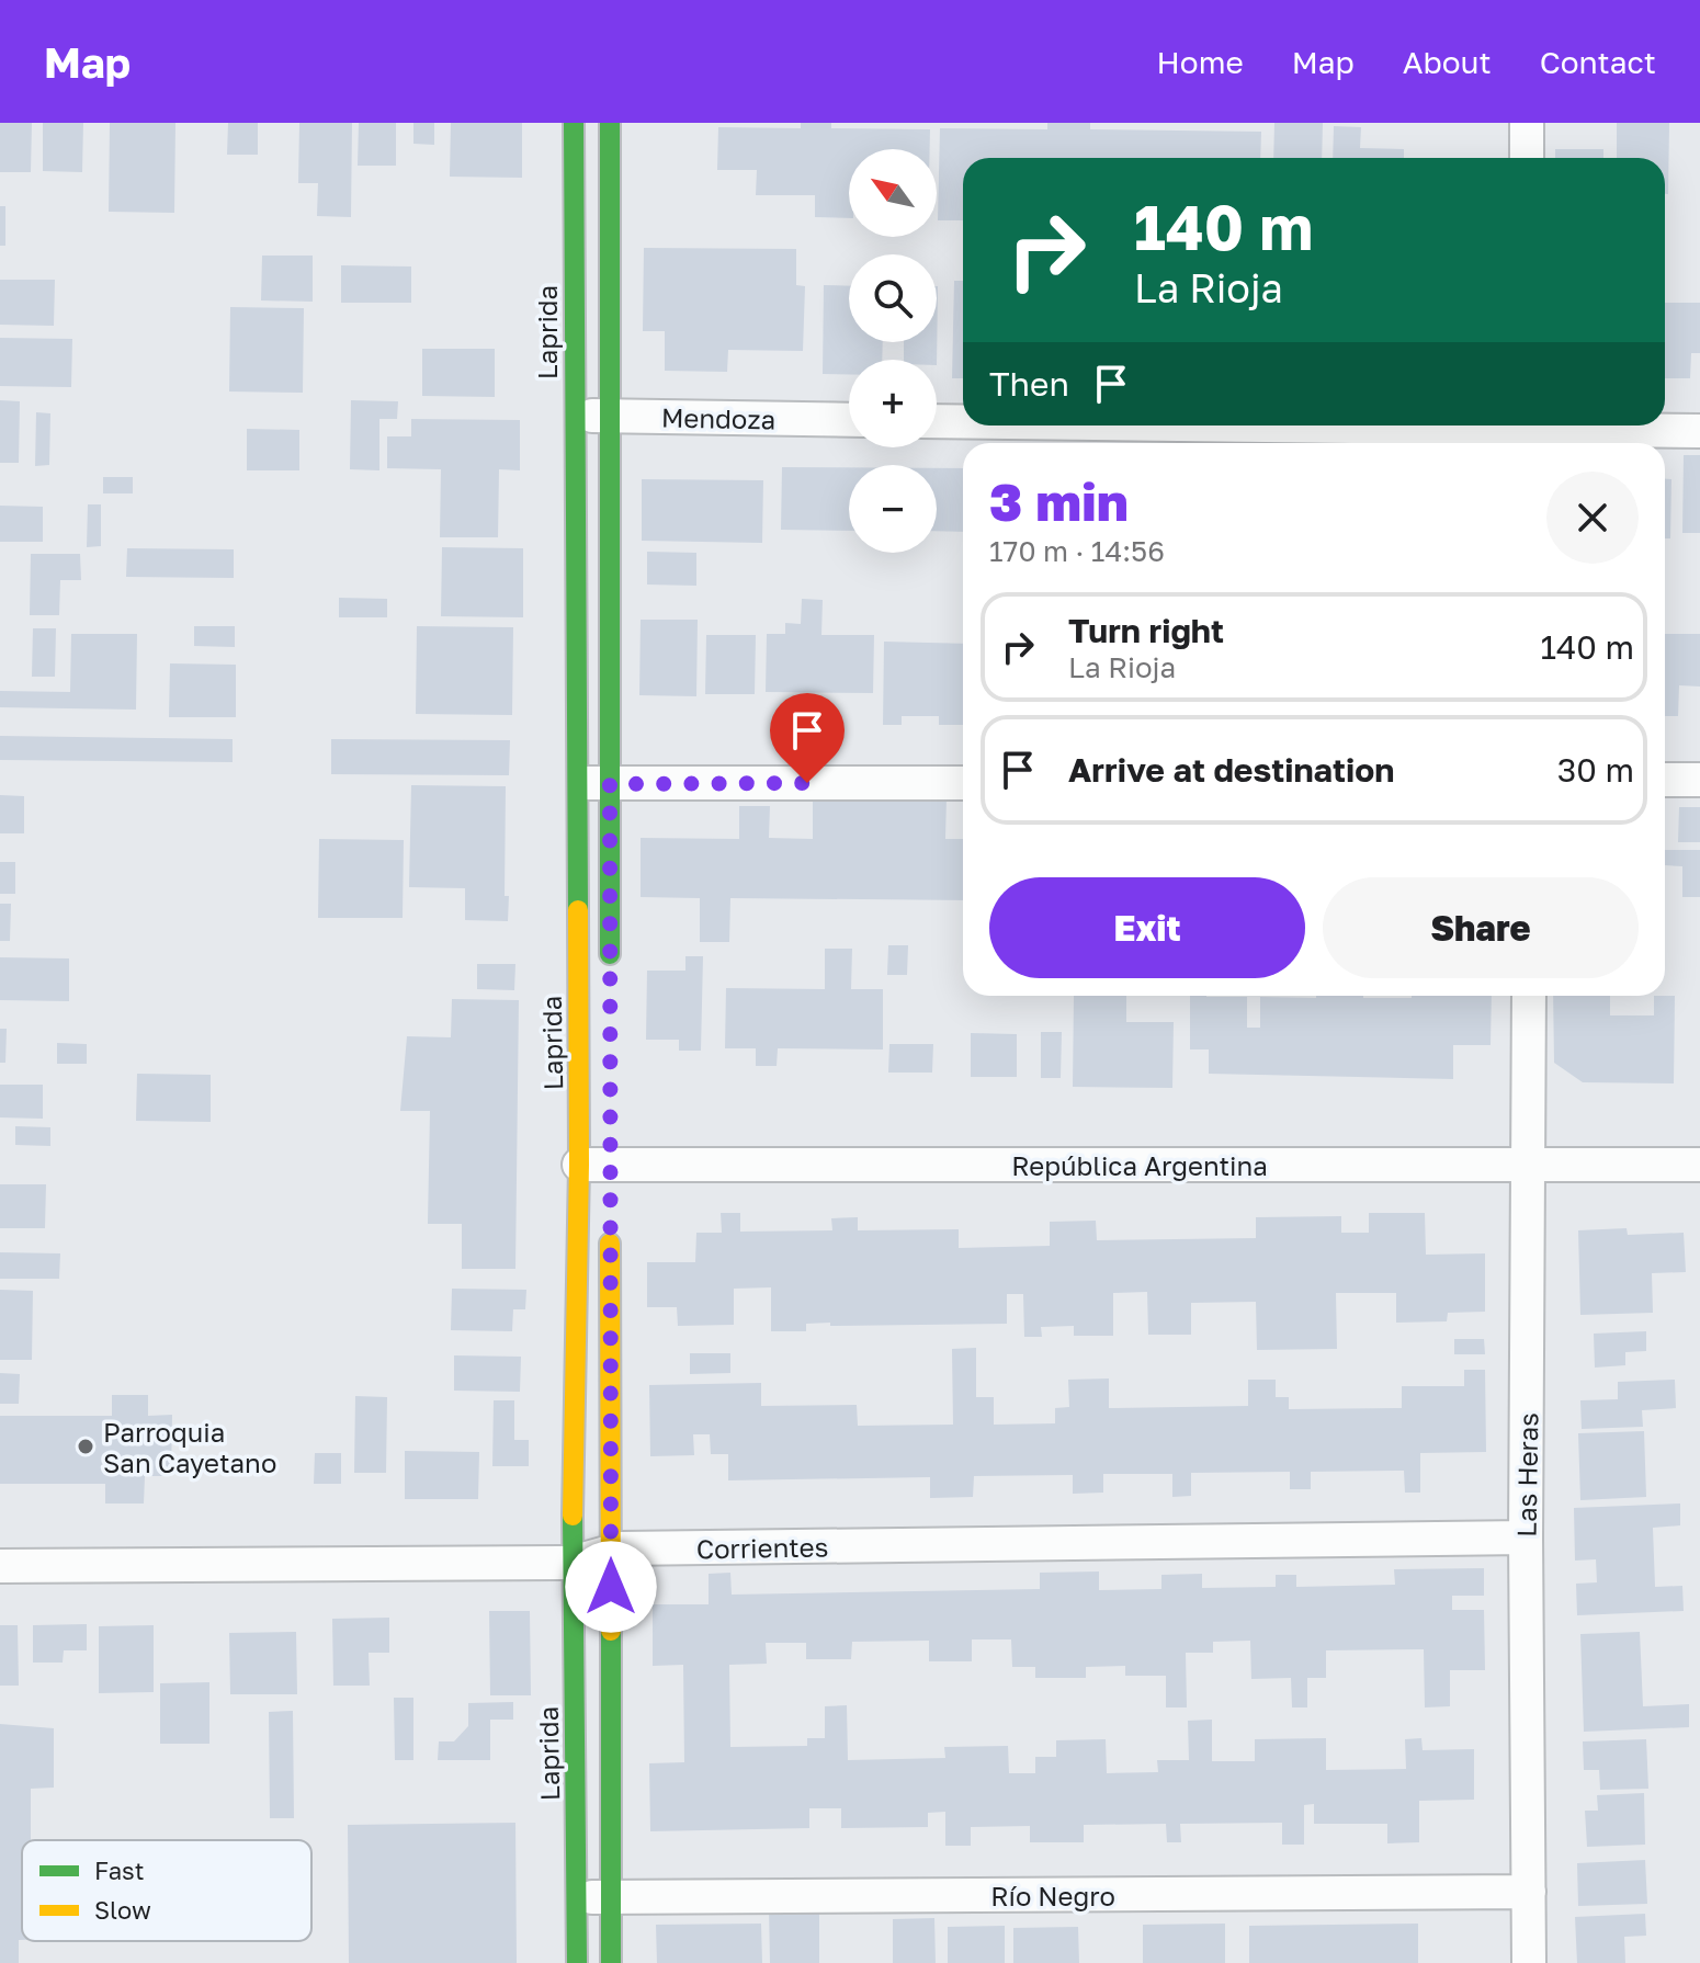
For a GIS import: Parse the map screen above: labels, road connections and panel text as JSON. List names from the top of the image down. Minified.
{"streets":{"main road":["Laprida"],"street":["Mendoza","República Argentina","Las Heras","Corrientes","Río Negro"]},"crossings":[["Laprida","Mendoza"],["Laprida","República Argentina"],["Laprida","Corrientes"],["Laprida","Río Negro"],["República Argentina","Las Heras"],["Las Heras","Corrientes"],["Las Heras","Río Negro"]],"places":["Parroquia San Cayetano"],"legend":["Fast","Slow"],"north":"top left","page":{"header":"Map","nav":["Home","Map","About","Contact"],"map_buttons":["+","−"],"turn":["140 m","La Rioja"],"then":"Then","heading":["3 min","170 m · 14:56"],"list":[{"name":"Turn right","note":"La Rioja","value":"140 m"},{"name":"Arrive at destination","value":"30 m"}],"buttons":["Exit","Share"]}}
